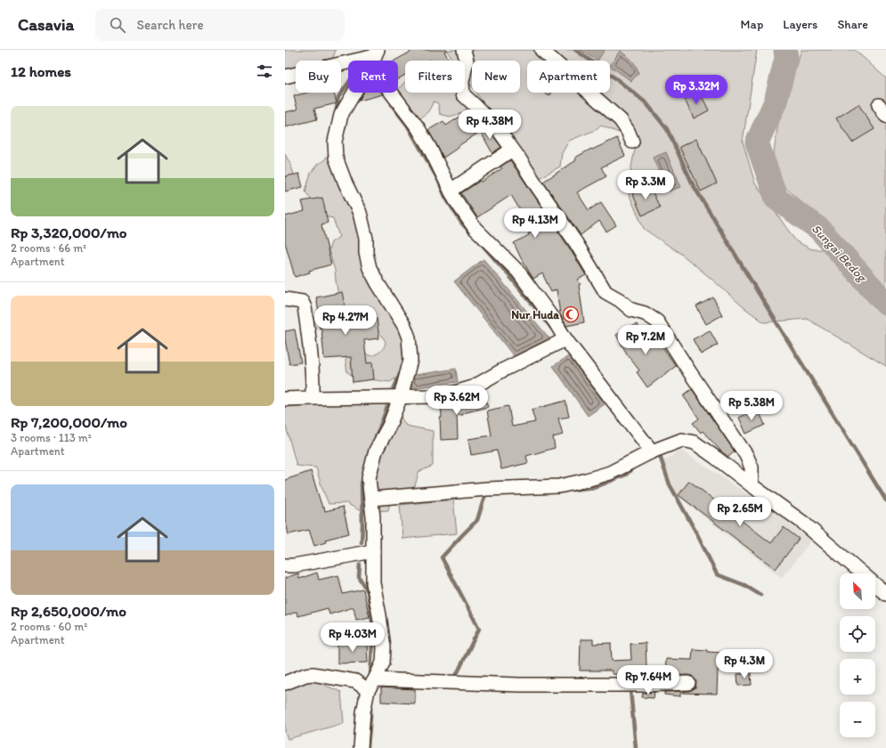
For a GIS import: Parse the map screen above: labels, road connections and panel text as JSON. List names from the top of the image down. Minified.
{"water":["Sungai Bedog"],"places":{"mosque":["Nur Huda"]},"north":"top left","page":{"header":"Casavia","search":"Search here","nav":["Map","Layers","Share"],"heading":"12 homes","chip":["Buy","Rent","Filters","New","Apartment"],"price":["Rp 3.32M","Rp 4.38M","Rp 3.3M","Rp 4.13M","Rp 4.27M","Rp 7.2M","Rp 3.62M","Rp 5.38M","Rp 2.65M","Rp 4.03M","Rp 4.3M","Rp 7.64M"],"list":[{"name":"Rp 3,320,000/mo","note":"2 rooms · 66 m² · Apartment"},{"name":"Rp 7,200,000/mo","note":"3 rooms · 113 m² · Apartment"},{"name":"Rp 2,650,000/mo","note":"2 rooms · 60 m² · Apartment"}],"map_buttons":["+","−"]}}
